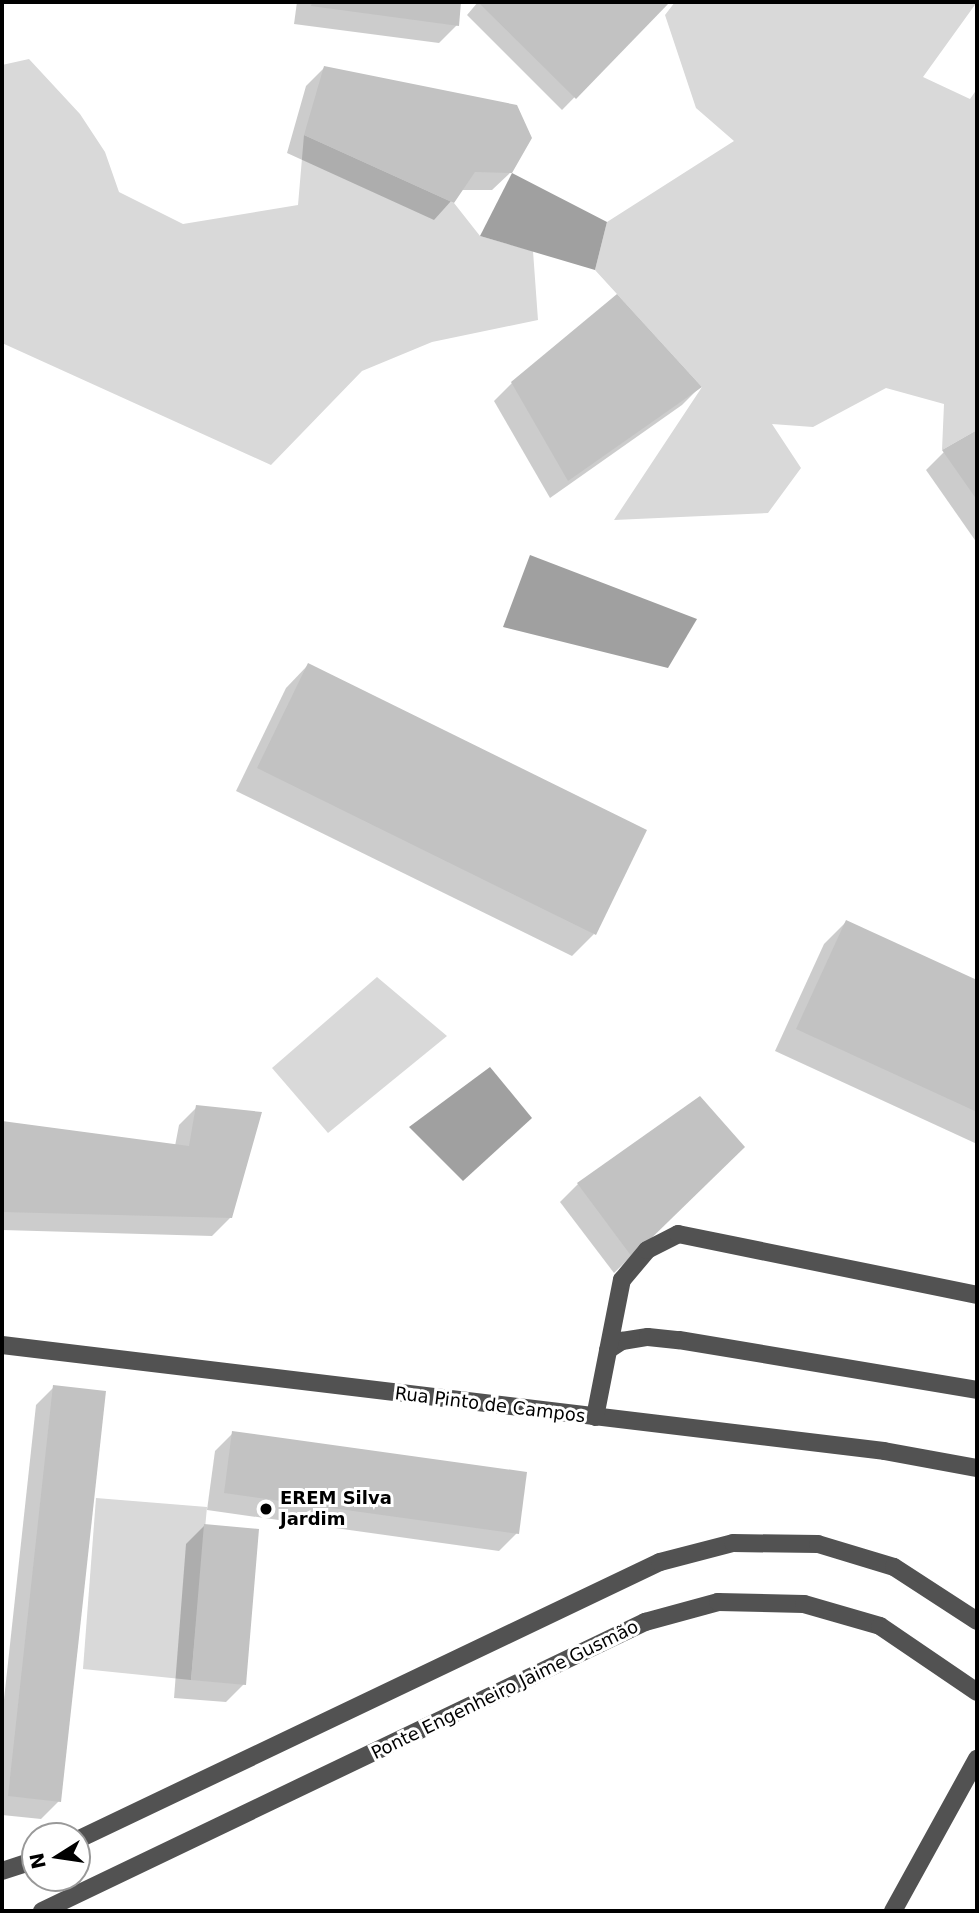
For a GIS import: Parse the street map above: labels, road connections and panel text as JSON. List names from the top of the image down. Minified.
{"streets":{"street":["Rua Pinto de Campos","Ponte Engenheiro Jaime Gusmão"]},"places":["EREM Silva Jardim"],"north":"left"}
